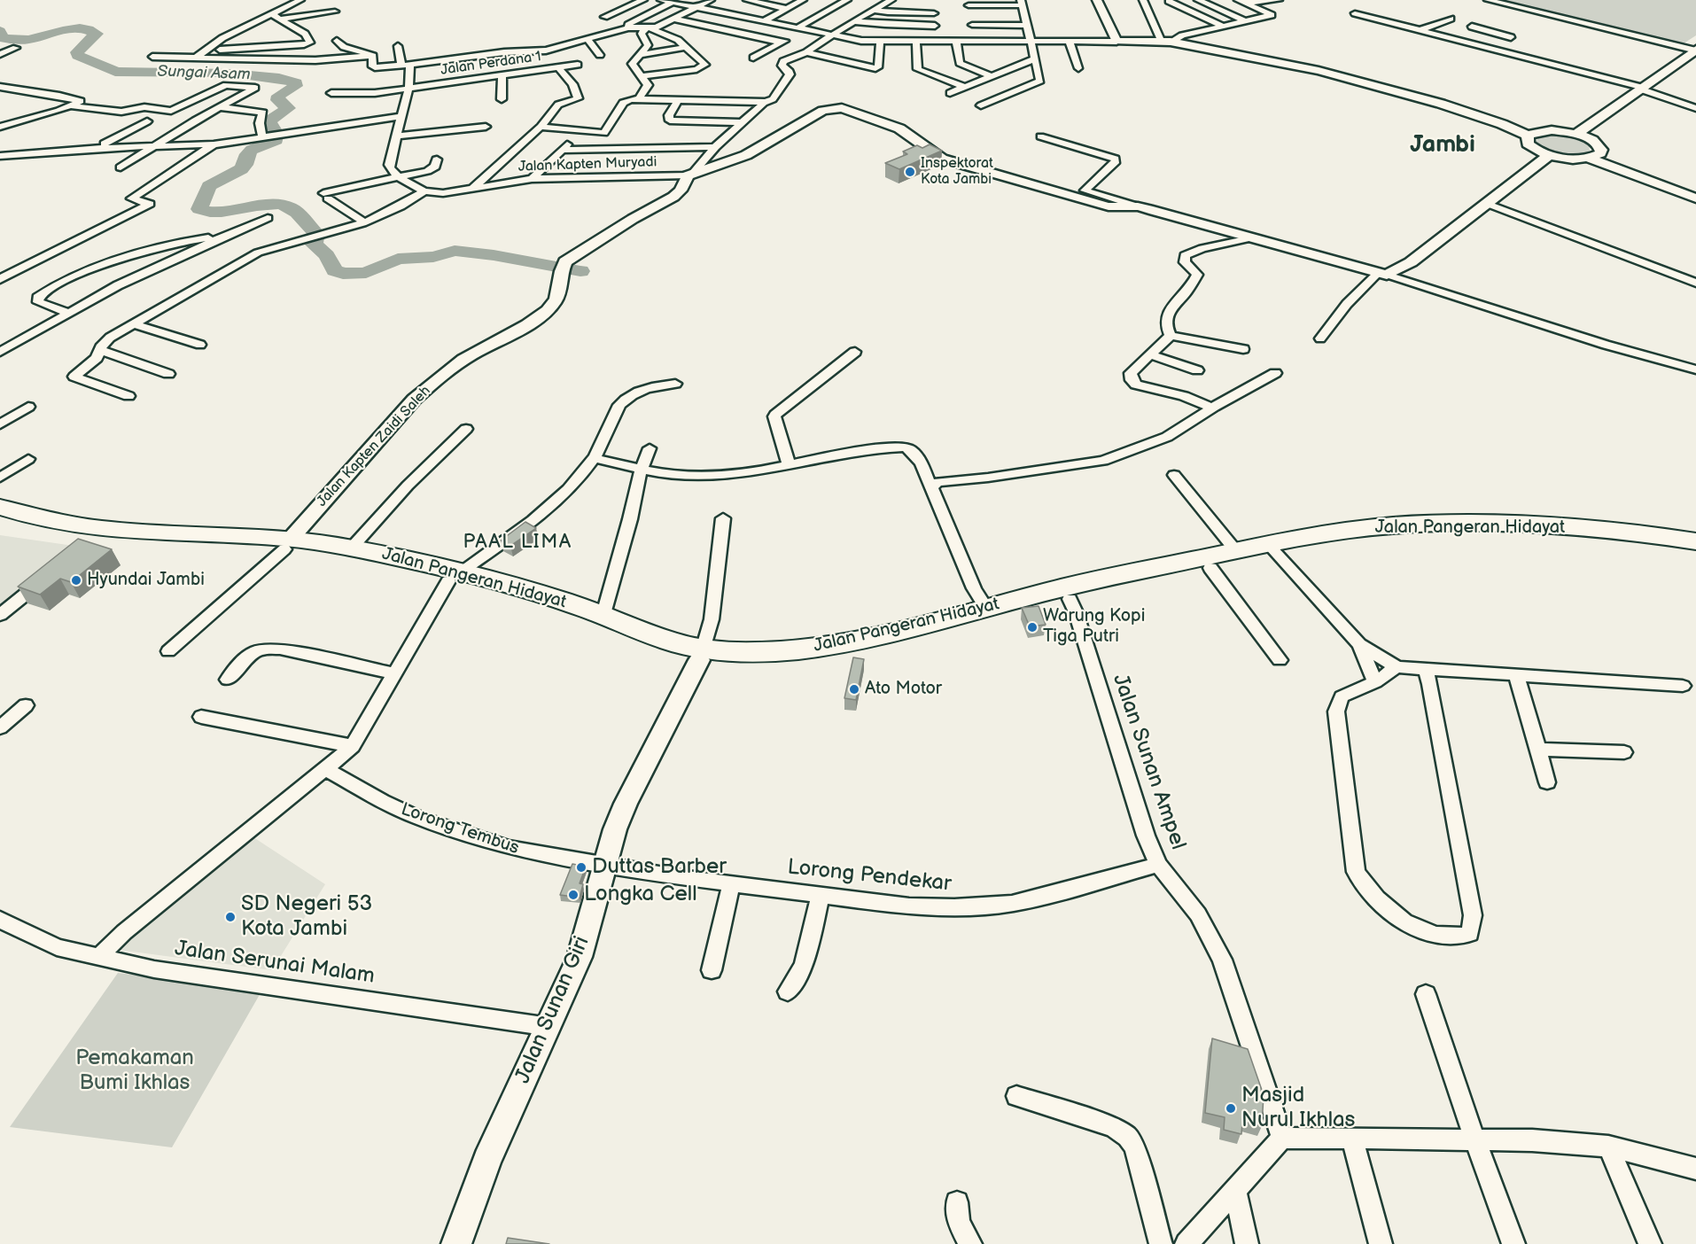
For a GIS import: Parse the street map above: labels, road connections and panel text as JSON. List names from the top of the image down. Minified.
{"streets":{"highway":["Jalan Pangeran Hidayat"],"street":["Jalan Perdana 1","Jalan Kapten Muryadi","Jalan Kapten Zaidi Saleh","Jalan Sunan Ampel","Lorong Tembus","Lorong Pendekar","Jalan Serunai Malam","Jalan Sunan Giri"]},"crossings":[["Jalan Kapten Muryadi","Jalan Kapten Zaidi Saleh"],["Jalan Kapten Zaidi Saleh","Jalan Pangeran Hidayat"],["Jalan Pangeran Hidayat","Jalan Sunan Ampel"],["Jalan Pangeran Hidayat","Jalan Sunan Giri"],["Jalan Sunan Ampel","Lorong Pendekar"],["Lorong Tembus","Lorong Pendekar"],["Lorong Tembus","Jalan Sunan Giri"],["Lorong Pendekar","Jalan Sunan Giri"],["Jalan Serunai Malam","Jalan Sunan Giri"]],"districts":["Jambi","PAAL LIMA"],"water":["Sungai Asam"],"parks":["Pemakaman Bumi Ikhlas"],"places":["Inspektorat Kota Jambi","Hyundai Jambi","Warung Kopi Tiga Putri","Ato Motor","Duttas Barber","Longka Cell","SD Negeri 53 Kota Jambi","Masjid Nurul Ikhlas"]}
